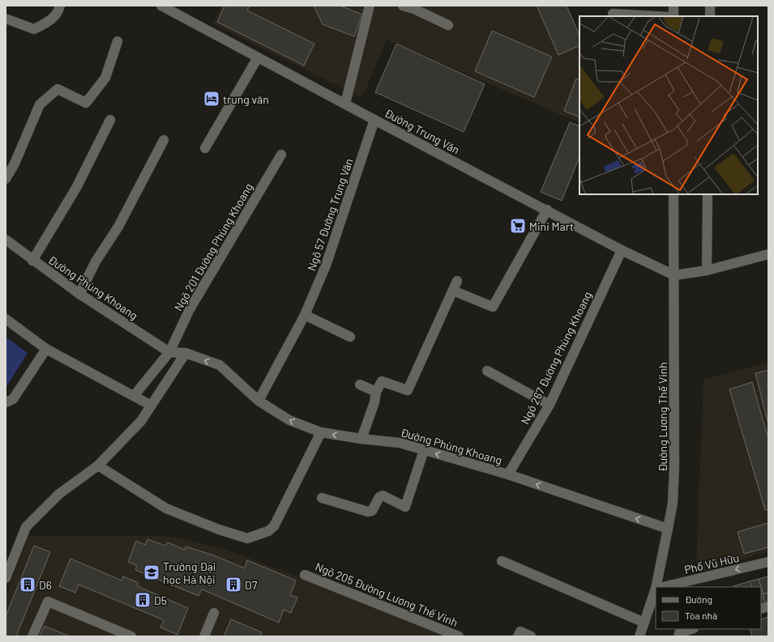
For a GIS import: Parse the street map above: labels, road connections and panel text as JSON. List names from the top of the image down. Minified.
{"streets":{"street":["Đường Trung Văn","Ngõ 57 Đường Trung Văn","Ngõ 201 Đường Phùng Khoang","Đường Phùng Khoang","Ngõ 267 Đường Phùng Khoang","Đường Lương Thế Vinh","Phố Vũ Hữu","Ngõ 205 Đường Lương Thế Vinh"]},"crossings":[["Đường Trung Văn","Ngõ 57 Đường Trung Văn"],["Đường Trung Văn","Ngõ 267 Đường Phùng Khoang"],["Đường Trung Văn","Đường Lương Thế Vinh"],["Ngõ 57 Đường Trung Văn","Đường Phùng Khoang"],["Ngõ 201 Đường Phùng Khoang","Đường Phùng Khoang"],["Đường Phùng Khoang","Ngõ 267 Đường Phùng Khoang"],["Đường Phùng Khoang","Đường Lương Thế Vinh"]],"one_way":["Đường Phùng Khoang","Phố Vũ Hữu"],"places":{"hotel":["trung văn"],"supermarket":["Mini Mart"],"school or university":["Trường Đại học Hà Nội"],"building":["D6","D7","D5"]},"legend":["Đường","Tòa nhà"]}
